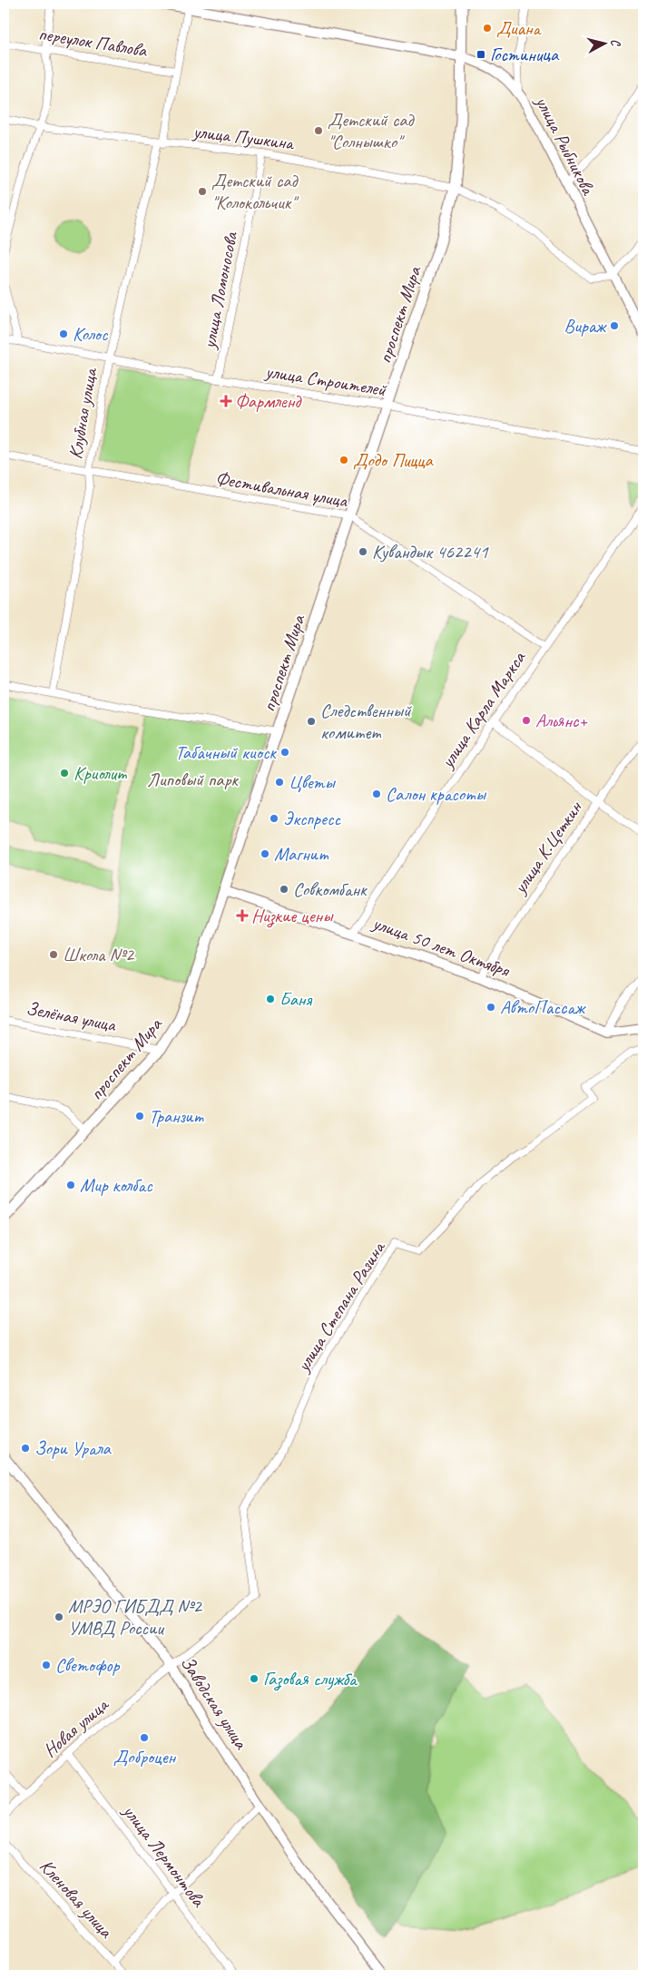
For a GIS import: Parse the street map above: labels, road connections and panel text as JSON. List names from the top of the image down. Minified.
{"streets":{"main road":["проспект Мира"],"street":["переулок Павлова","улица Пушкина","улица Рыбникова","улица Ломоносова","улица Строителей","Клубная улица","Фестивальная улица","улица Карла Маркса","улица К.Цеткин","улица 50 лет Октября","Зелёная улица","улица Степана Разина","Заводская улица","Новая улица","улица Лермонтова","Кленовая улица"]},"crossings":[["переулок Павлова","Клубная улица"],["улица Пушкина","улица Рыбникова"],["улица Пушкина","улица Ломоносова"],["улица Пушкина","проспект Мира"],["улица Пушкина","Клубная улица"],["улица Рыбникова","проспект Мира"],["улица Рыбникова","Клубная улица"],["улица Ломоносова","улица Строителей"],["проспект Мира","улица Строителей"],["проспект Мира","Фестивальная улица"],["проспект Мира","улица 50 лет Октября"],["проспект Мира","Зелёная улица"],["улица Строителей","Клубная улица"],["Клубная улица","Фестивальная улица"],["Фестивальная улица","улица Карла Маркса"],["улица Карла Маркса","улица 50 лет Октября"],["улица К.Цеткин","улица 50 лет Октября"],["улица Степана Разина","Заводская улица"],["улица Степана Разина","Новая улица"],["Заводская улица","Новая улица"],["Новая улица","улица Лермонтова"]],"parks":["Липовый парк"],"places":{"other":["Диана","Детский сад \"Солнышко\"","Детский сад \"Колокольчик\"","Вираж","Колос","Додо Пицца","Кувандык 462241","Альянс+","Следственный комитет","Табачный киоск","Криолит","Цветы","Салон красоты","Экспресс","Магнит","Совкомбанк","Школа №2","Баня","АвтоПассаж","Транзит","Мир колбас","Зори Урала","МРЭО ГИБДД №2 УМВД России","Светофор","Газовая служба","Доброцен"],"transit":["Гостиница"],"health":["Фармленд","Низкие цены"]},"north":"right"}
